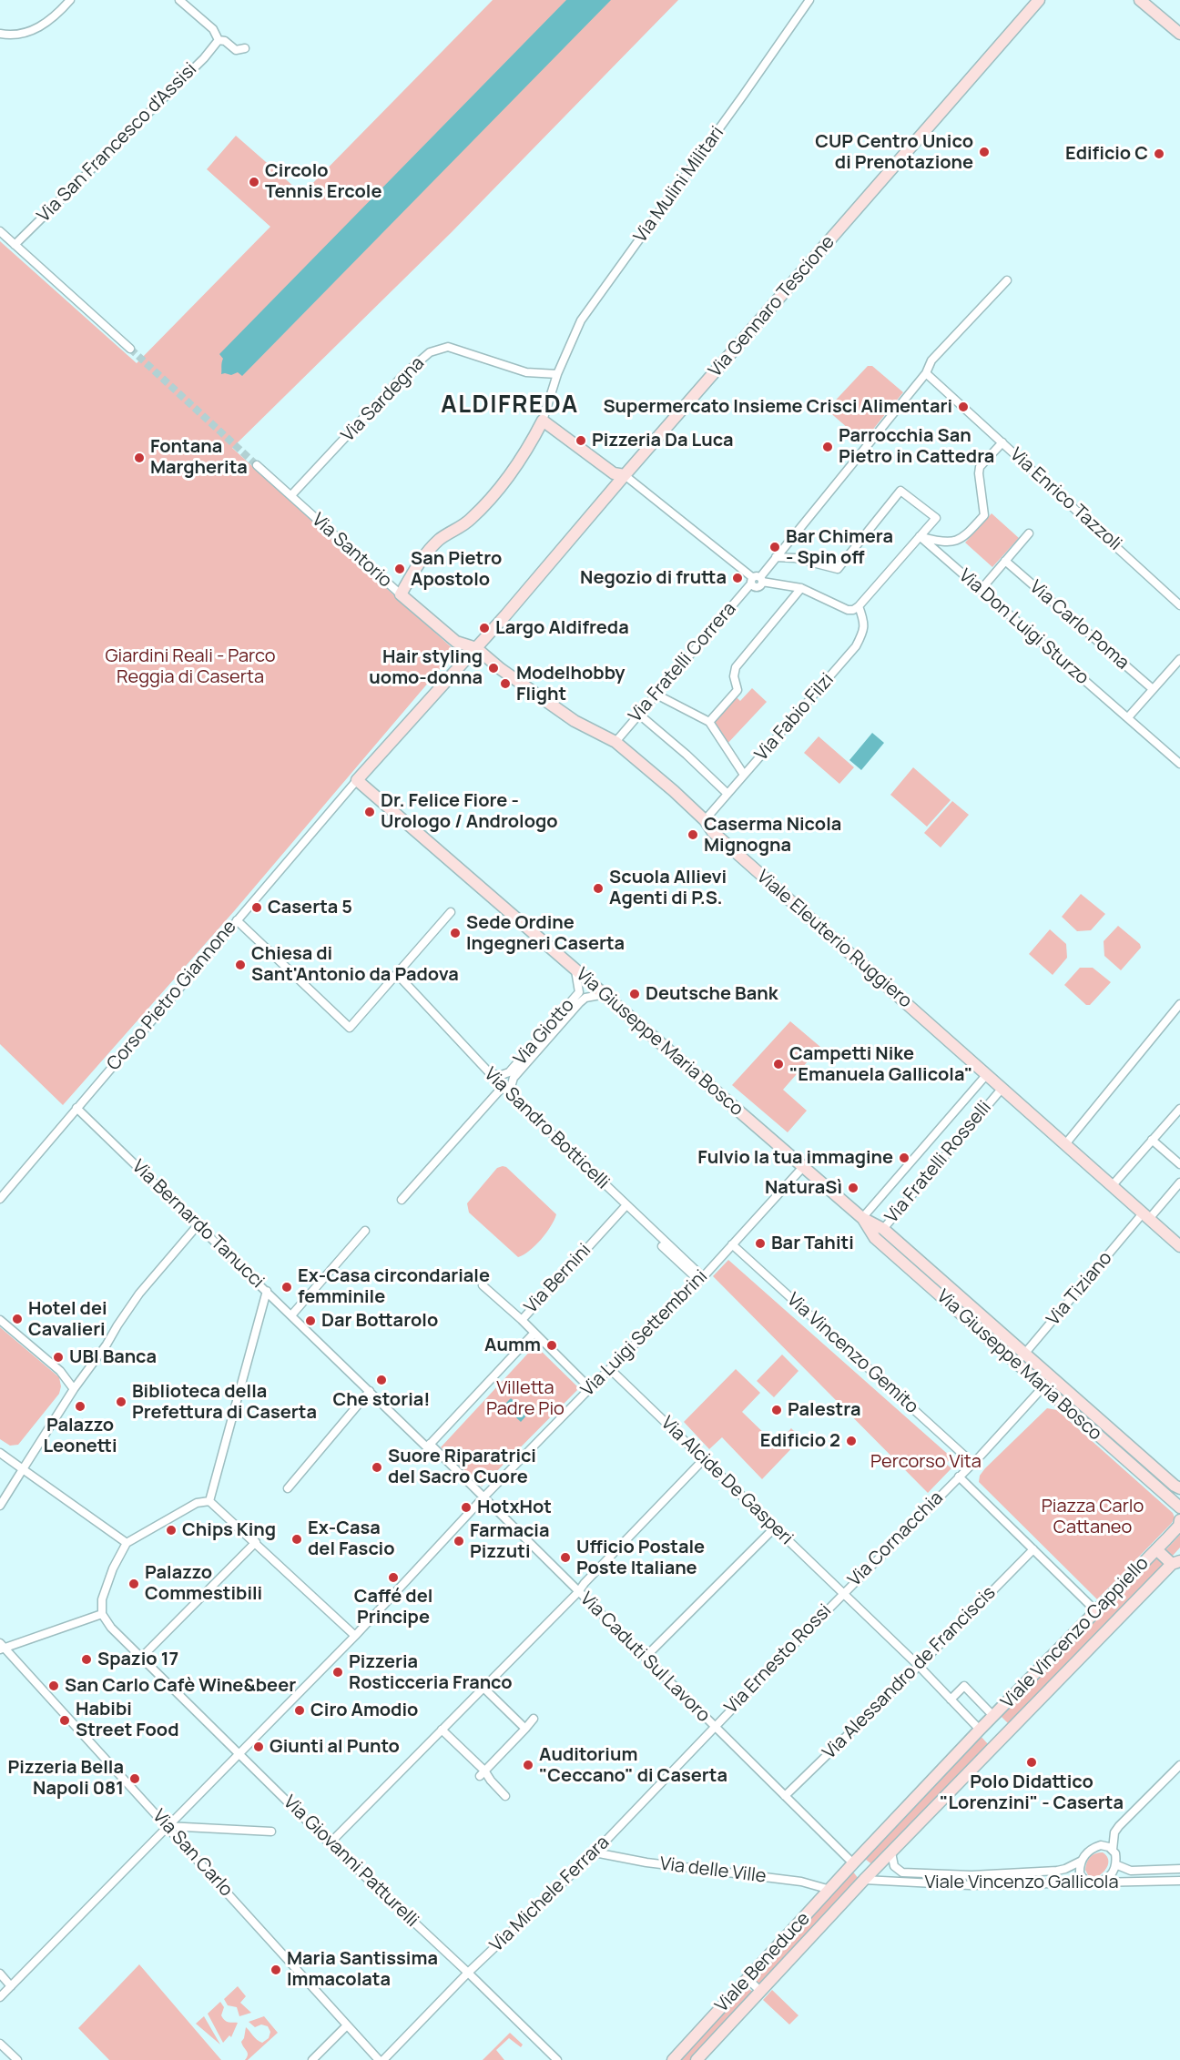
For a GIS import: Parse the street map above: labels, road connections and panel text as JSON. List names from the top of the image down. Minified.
{"streets":{"street":["Via San Francesco d'Assisi","Via Mulini Militari","Via Gennaro Tescione","Via Sardegna","Via Enrico Tazzoli","Via Santorio","Via Carlo Poma","Via Don Luigi Sturzo","Via Fratelli Correra","Via Fabio Filzi","Viale Eleuterio Ruggiero","Corso Pietro Giannone","Via Giotto","Via Giuseppe Maria Bosco","Via Sandro Botticelli","Via Fratelli Rosselli","Via Bernardo Tanucci","Via Bernini","Via Tiziano","Via Luigi Settembrini","Via Vincenzo Gemito","Via Alcide De Gasperi","Via Cornacchia","Viale Vincenzo Cappiello","Via Caduti Sul Lavoro","Via Ernesto Rossi","Via Alessandro de Franciscis","Via San Carlo","Via Giovanni Patturelli","Via delle Ville","Viale Vincenzo Gallicola","Via Michele Ferrara","Viale Beneduce"]},"crossings":[["Via Mulini Militari","Via Sardegna"],["Via Gennaro Tescione","Via Santorio"],["Via Gennaro Tescione","Viale Eleuterio Ruggiero"],["Via Gennaro Tescione","Corso Pietro Giannone"],["Via Sardegna","Via Santorio"],["Via Enrico Tazzoli","Via Fratelli Correra"],["Via Santorio","Viale Eleuterio Ruggiero"],["Via Santorio","Corso Pietro Giannone"],["Via Fratelli Correra","Viale Eleuterio Ruggiero"],["Via Fabio Filzi","Viale Eleuterio Ruggiero"],["Viale Eleuterio Ruggiero","Corso Pietro Giannone"],["Viale Eleuterio Ruggiero","Via Fratelli Rosselli"],["Viale Eleuterio Ruggiero","Via Tiziano"],["Corso Pietro Giannone","Via Giuseppe Maria Bosco"],["Corso Pietro Giannone","Via Bernardo Tanucci"],["Via Giotto","Via Giuseppe Maria Bosco"],["Via Giotto","Via Sandro Botticelli"],["Via Giuseppe Maria Bosco","Via Fratelli Rosselli"],["Via Giuseppe Maria Bosco","Via Tiziano"],["Via Giuseppe Maria Bosco","Via Luigi Settembrini"],["Via Sandro Botticelli","Via Bernini"],["Via Sandro Botticelli","Via Luigi Settembrini"],["Via Bernardo Tanucci","Via Bernini"],["Via Bernardo Tanucci","Via Luigi Settembrini"],["Via Bernardo Tanucci","Via Caduti Sul Lavoro"],["Via Luigi Settembrini","Via Vincenzo Gemito"],["Via Luigi Settembrini","Via Alcide De Gasperi"],["Via Luigi Settembrini","Via Caduti Sul Lavoro"],["Via Luigi Settembrini","Via Giovanni Patturelli"],["Via Vincenzo Gemito","Via Cornacchia"],["Via Alcide De Gasperi","Via Cornacchia"],["Via Alcide De Gasperi","Viale Vincenzo Cappiello"],["Via Alcide De Gasperi","Via Ernesto Rossi"],["Via Alcide De Gasperi","Via Alessandro de Franciscis"],["Via Cornacchia","Via Ernesto Rossi"],["Viale Vincenzo Cappiello","Via Caduti Sul Lavoro"],["Viale Vincenzo Cappiello","Viale Vincenzo Gallicola"],["Viale Vincenzo Cappiello","Viale Beneduce"],["Via Caduti Sul Lavoro","Via Ernesto Rossi"],["Via Caduti Sul Lavoro","Via Alessandro de Franciscis"],["Via Caduti Sul Lavoro","Via Michele Ferrara"],["Via Caduti Sul Lavoro","Viale Beneduce"],["Via Ernesto Rossi","Via Michele Ferrara"],["Via Giovanni Patturelli","Via Michele Ferrara"],["Via delle Ville","Via Michele Ferrara"],["Via delle Ville","Viale Beneduce"],["Viale Vincenzo Gallicola","Viale Beneduce"]],"districts":["ALDIFREDA"],"parks":["Giardini Reali - Parco Reggia di Caserta","Villetta Padre Pio","Percorso Vita","Piazza Carlo Cattaneo"],"places":["CUP Centro Unico di Prenotazione","Edificio C","Circolo Tennis Ercole","Supermercato Insieme Crisci Alimentari","Pizzeria Da Luca","Parrocchia San Pietro in Cattedra","Fontana Margherita","Bar Chimera - Spin off","San Pietro Apostolo","Negozio di frutta","Largo Aldifreda","Hair styling uomo-donna","Modelhobby Flight","Dr. Felice Fiore - Urologo / Andrologo","Caserma Nicola Mignogna","Scuola Allievi Agenti di P.S.","Caserta 5","Sede Ordine Ingegneri Caserta","Chiesa di Sant'Antonio da Padova","Deutsche Bank","Campetti Nike \"Emanuela Gallicola\"","Fulvio la tua immagine","NaturaSì","Bar Tahiti","Ex-Casa circondariale femminile","Hotel dei Cavalieri","Dar Bottarolo","Aumm","UBI Banca","Che storia!","Biblioteca della Prefettura di Caserta","Palazzo Leonetti","Palestra","Edificio 2","Suore Riparatrici del Sacro Cuore","HotxHot","Chips King","Ex-Casa del Fascio","Farmacia Pizzuti","Ufficio Postale Poste Italiane","Caffé del Principe","Palazzo Commestibili","Spazio 17","Pizzeria Rosticceria Franco","San Carlo Cafè Wine&beer","Ciro Amodio","Habibi Street Food","Giunti al Punto","Polo Didattico \"Lorenzini\" - Caserta","Auditorium \"Ceccano\" di Caserta","Pizzeria Bella Napoli 081","Maria Santissima Immacolata"]}
